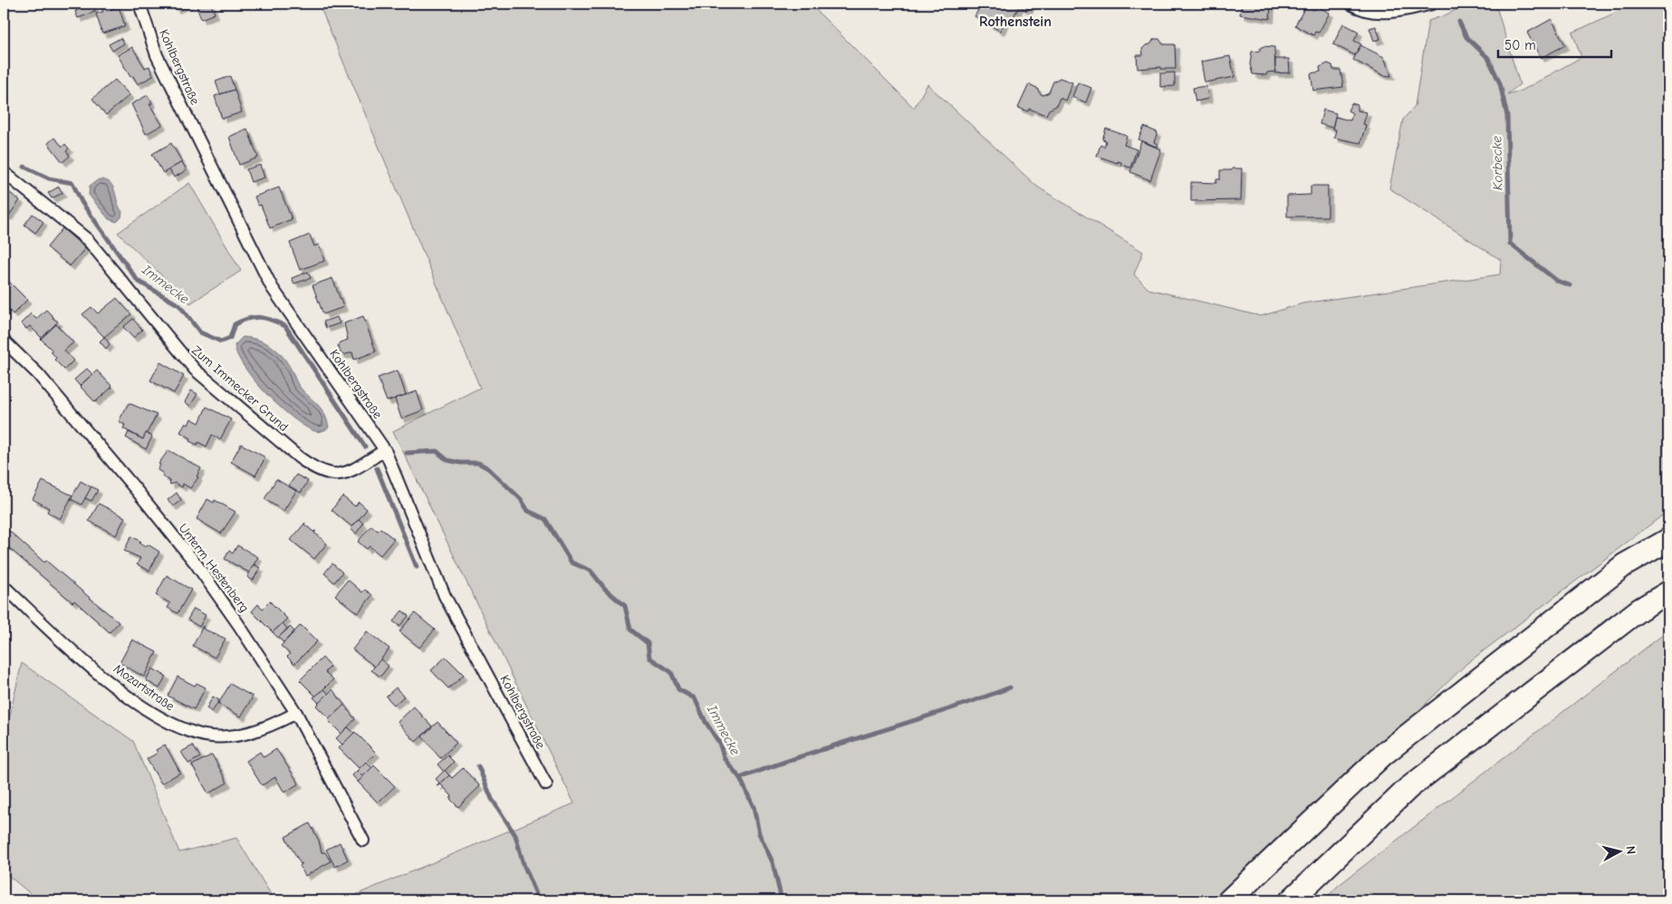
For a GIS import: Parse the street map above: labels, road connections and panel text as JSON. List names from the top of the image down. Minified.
{"streets":{"street":["Kohlbergstraße","Zum Immecker Grund","Unterm Hestenberg","Mozartstraße"]},"crossings":[["Kohlbergstraße","Zum Immecker Grund"],["Unterm Hestenberg","Mozartstraße"]],"districts":["Rothenstein"],"water":["Korbecke","Immecke"],"scale_bar":"50 m","north":"right"}
